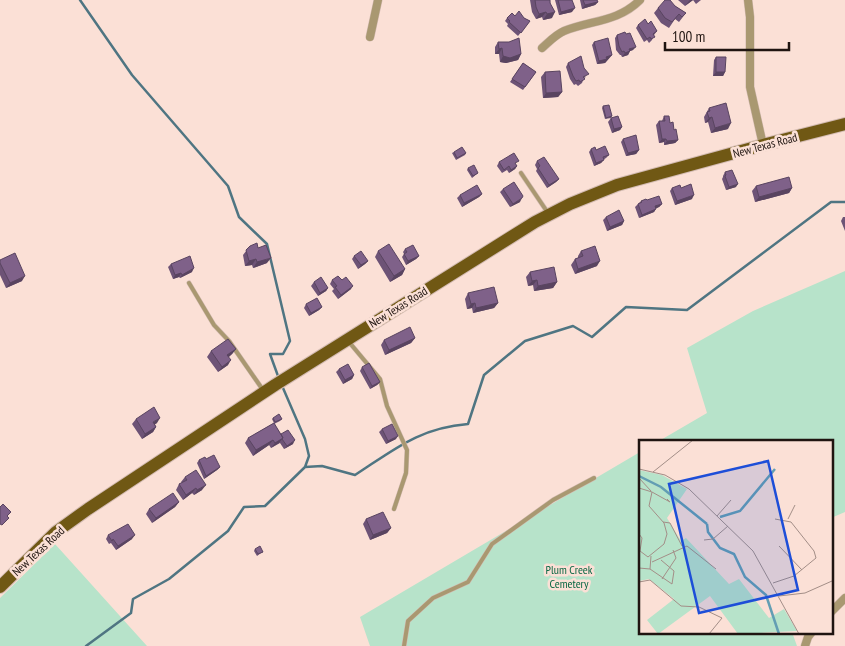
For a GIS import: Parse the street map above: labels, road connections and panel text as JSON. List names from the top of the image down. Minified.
{"streets":{"main road":["New Texas Road"]},"parks":["Plum Creek Cemetery"],"scale_bar":"100 m"}
